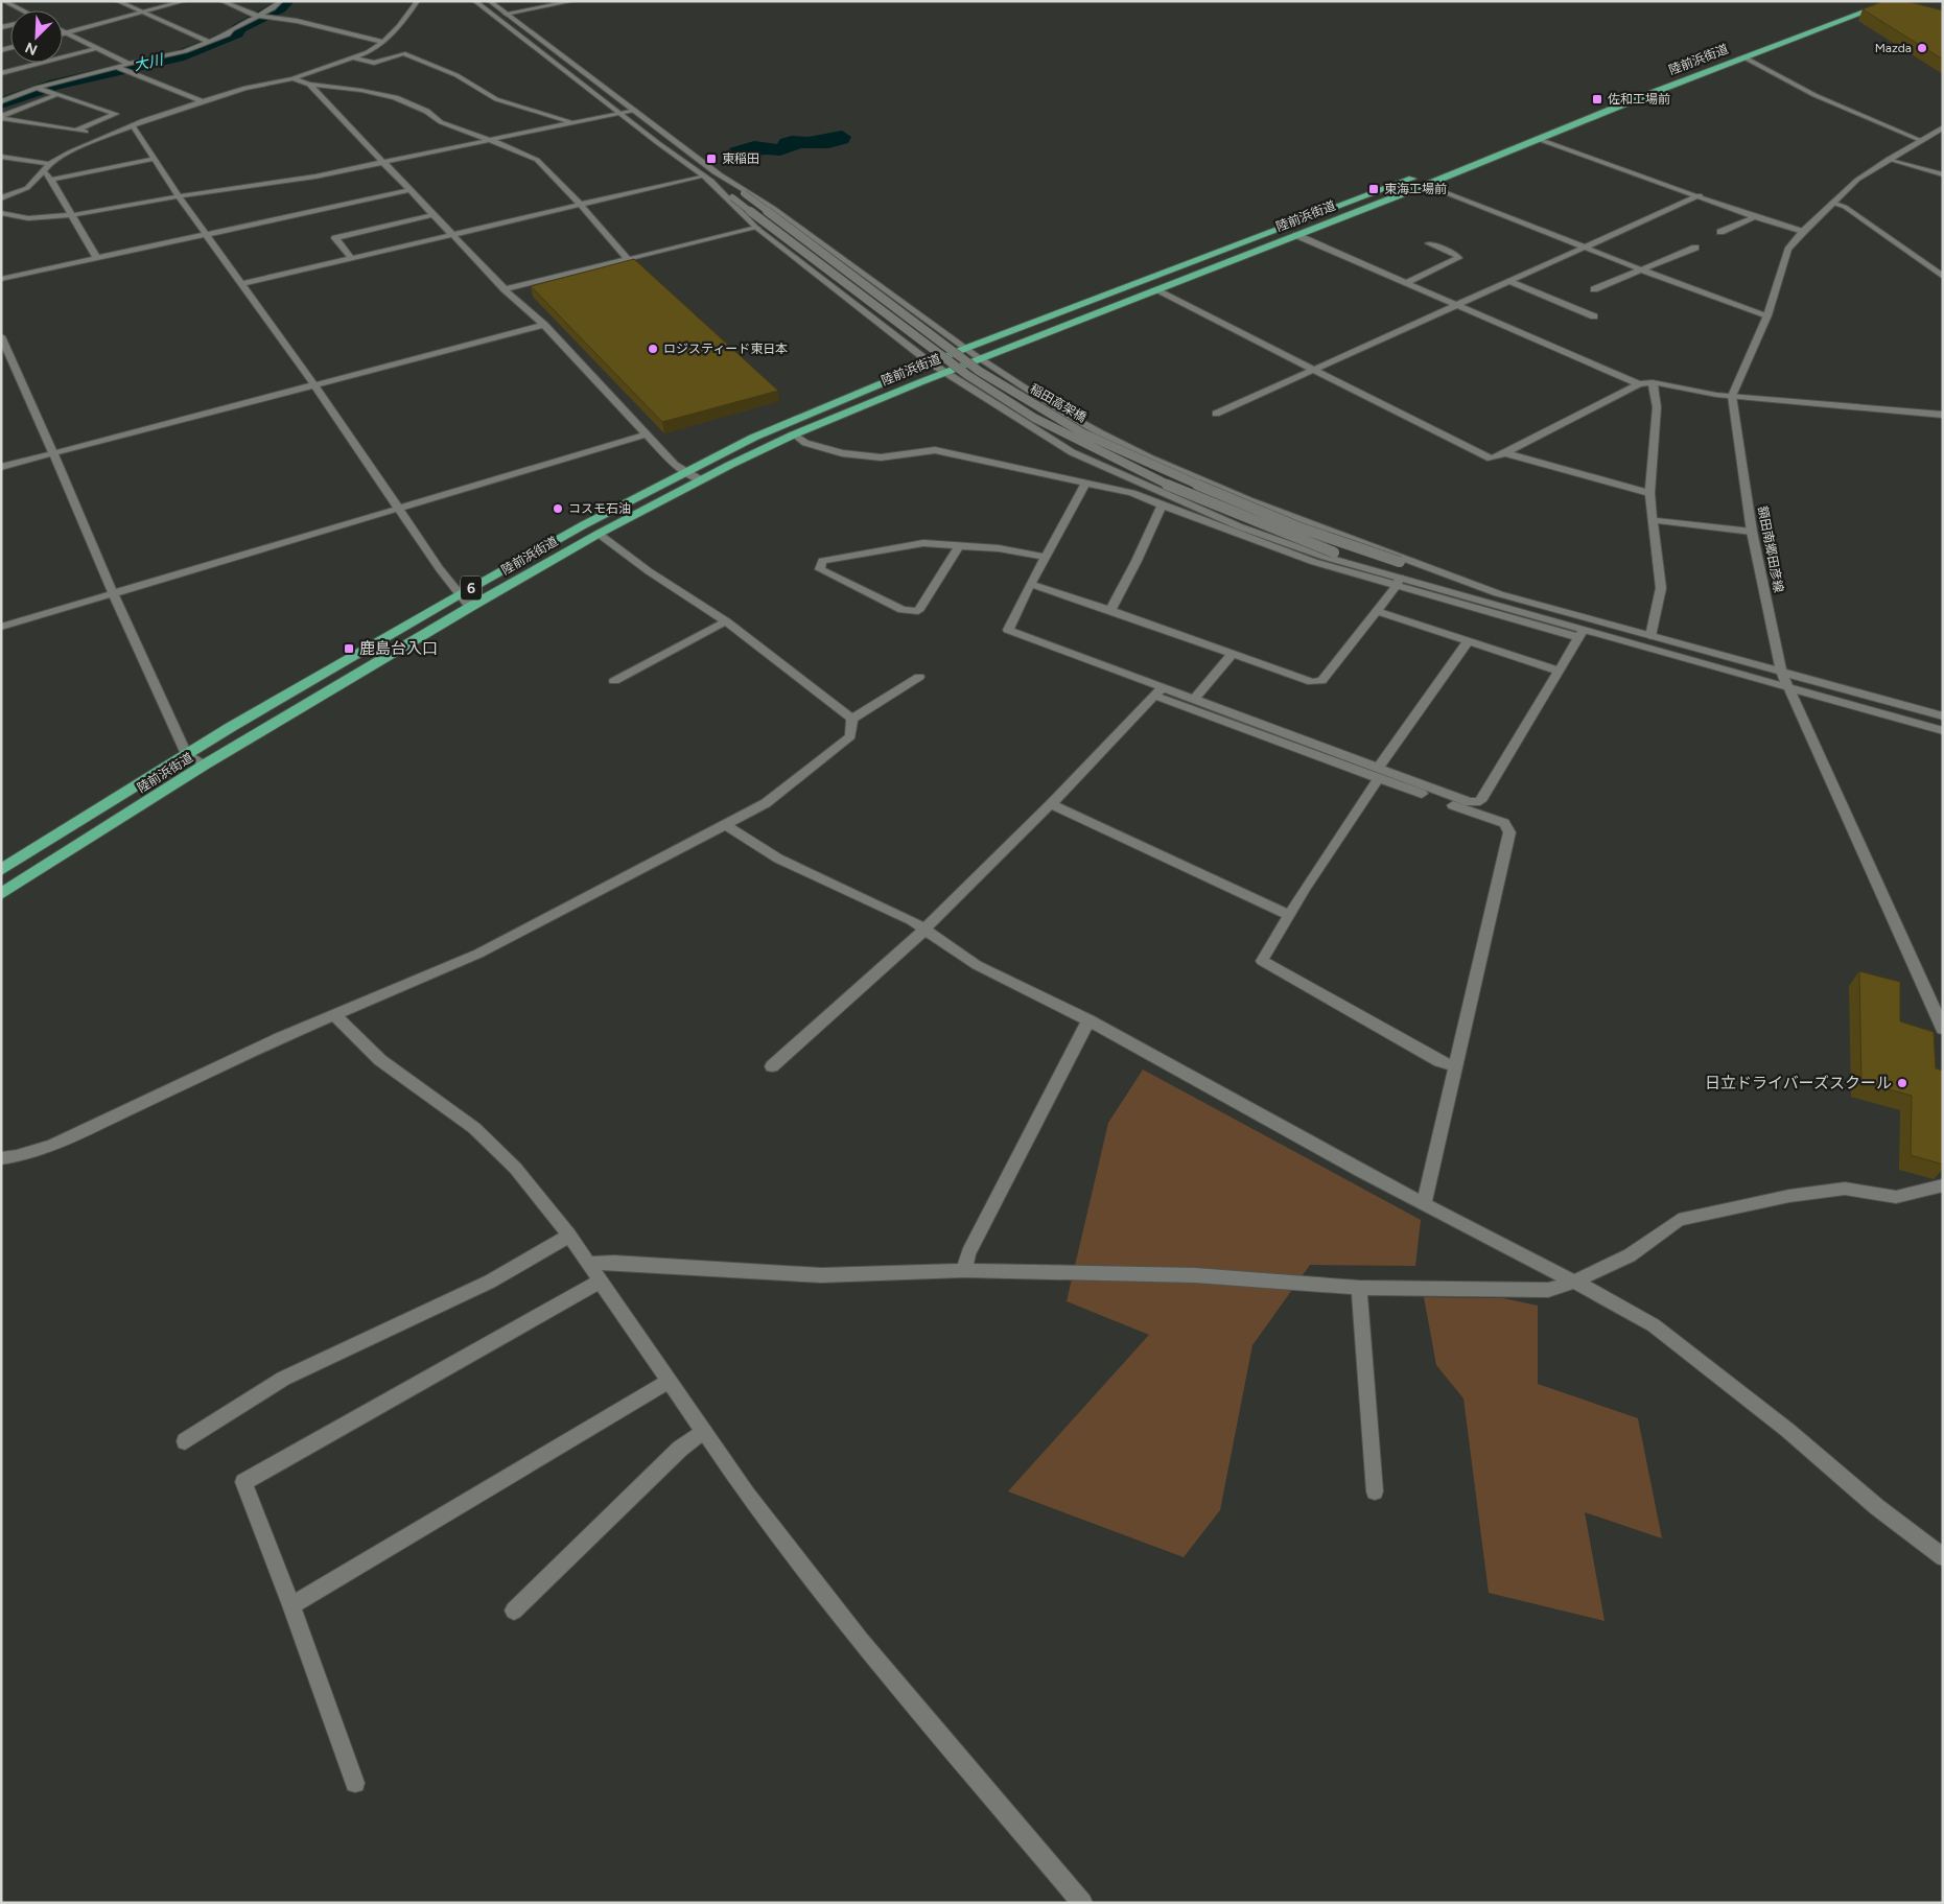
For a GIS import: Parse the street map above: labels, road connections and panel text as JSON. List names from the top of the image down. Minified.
{"streets":{"highway":["陸前浜街道","6"],"street":["稲田高架橋","額田南郷田彦線"]},"water":["大川"],"places":{"other":["Mazda","ロジスティード東日本","コスモ石油","日立ドライバーズスクール"],"transit":["佐和工場前","東稲田","東海工場前","鹿島台入口"]},"north":"bottom left"}
